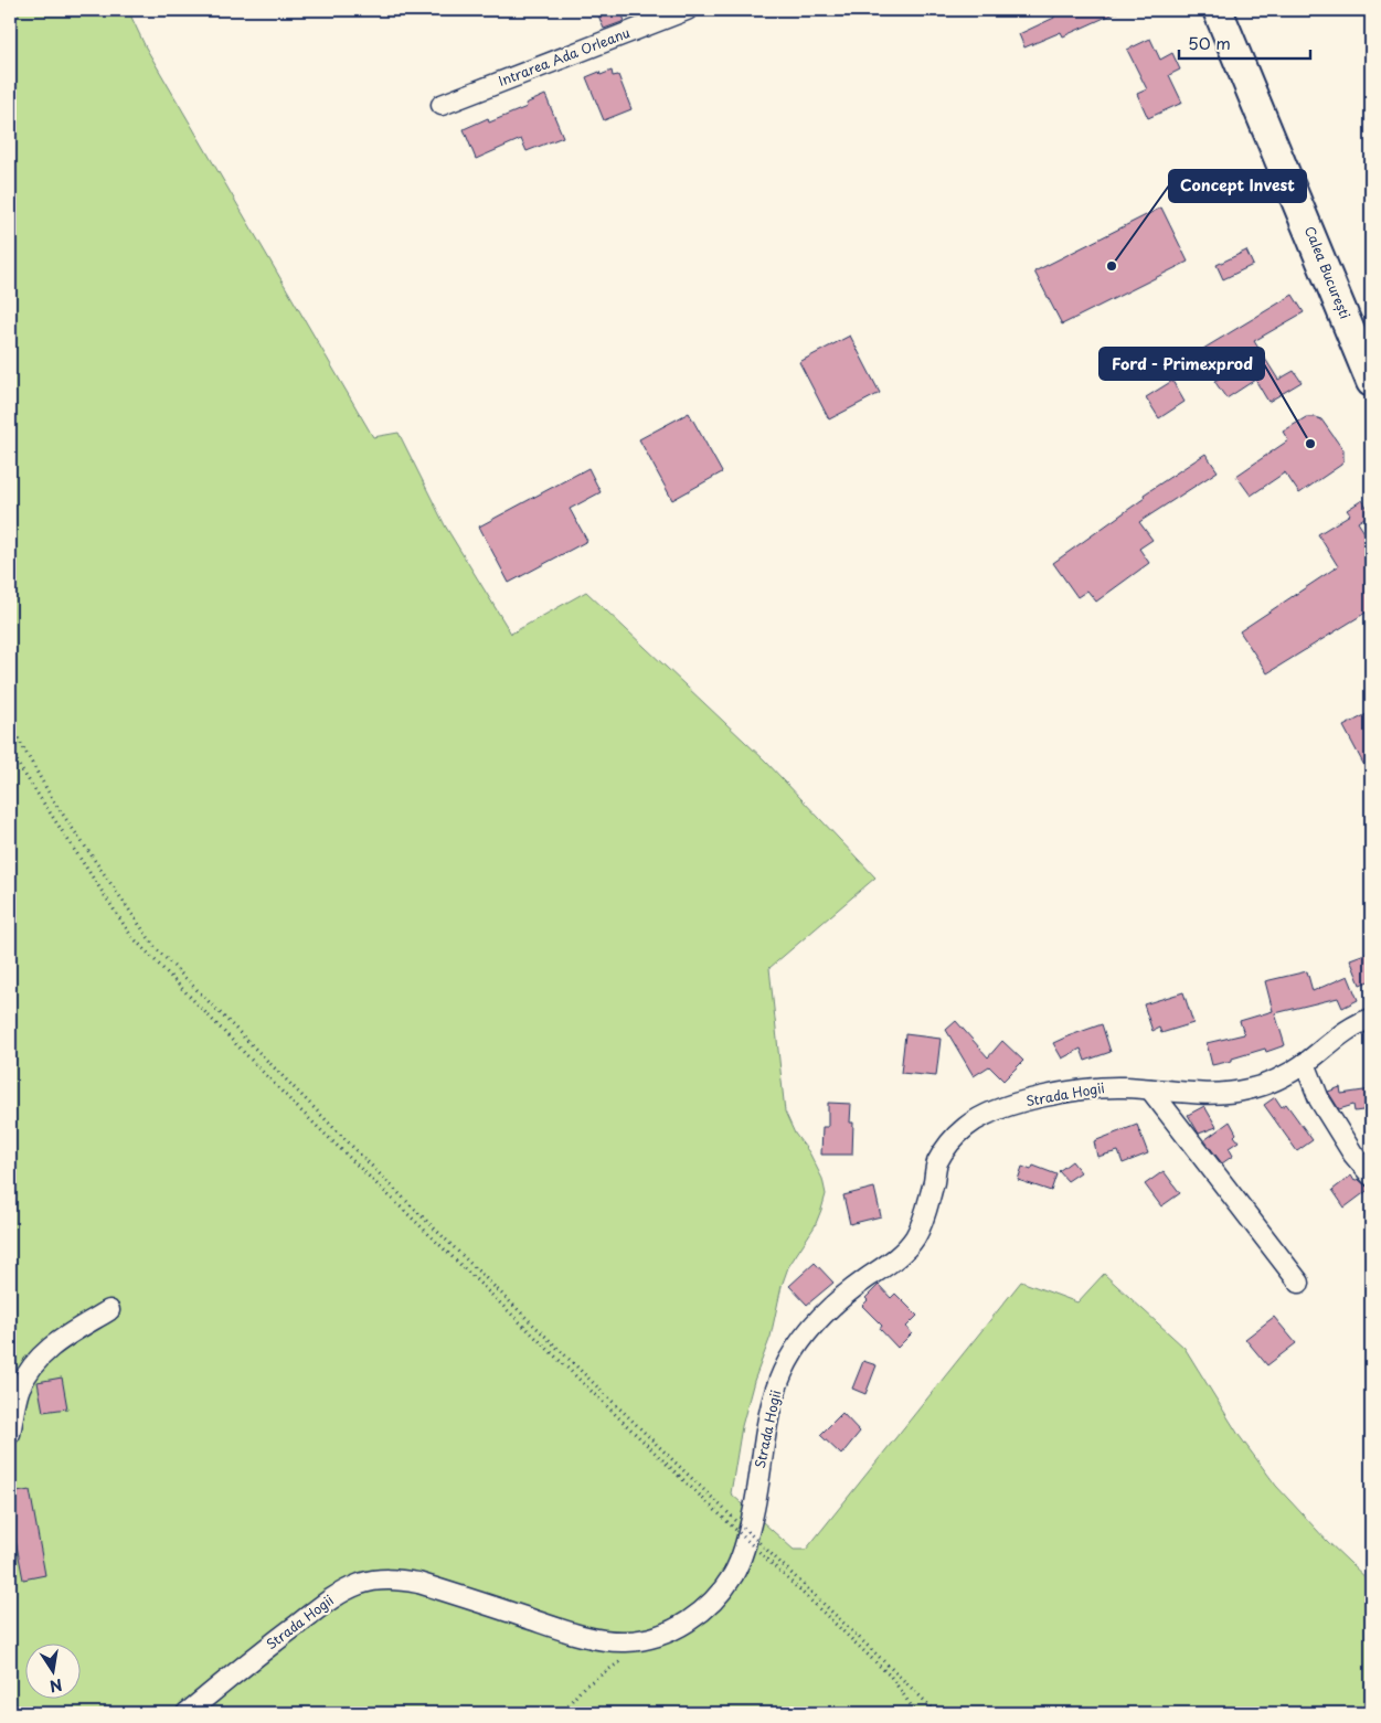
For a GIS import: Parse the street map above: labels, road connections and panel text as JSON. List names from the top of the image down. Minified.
{"streets":{"highway":["Calea București"],"street":["Intrarea Ada Orleanu","Strada Hogii"]},"places":["Concept Invest","Ford - Primexprod"],"scale_bar":"50 m","north":"bottom"}
